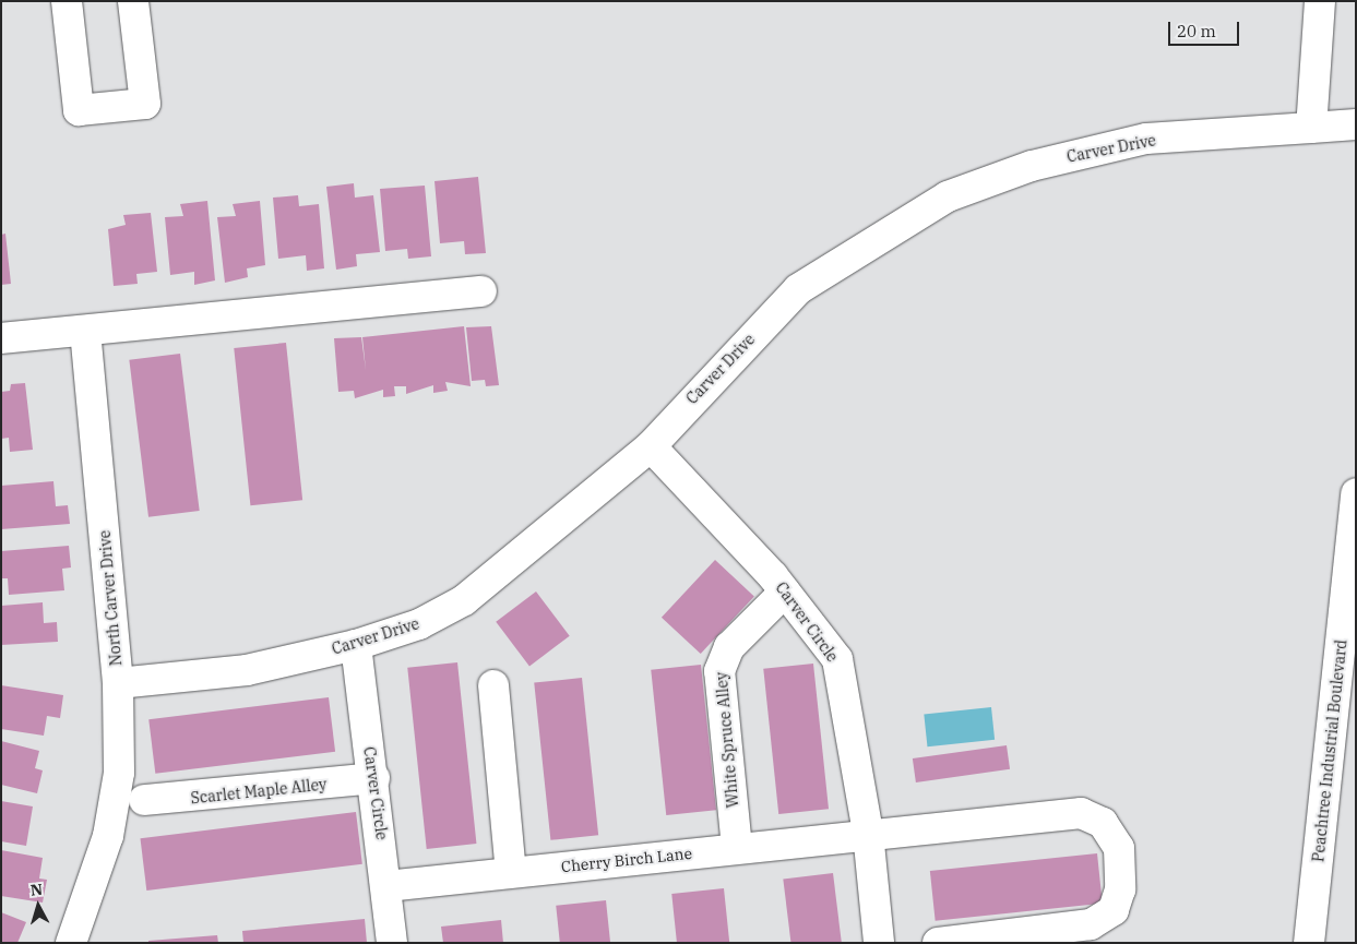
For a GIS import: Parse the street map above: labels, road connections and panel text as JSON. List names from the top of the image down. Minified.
{"streets":{"main road":["Carver Drive","North Carver Drive","Carver Circle","White Spruce Alley","Peachtree Industrial Boulevard","Scarlet Maple Alley","Cherry Birch Lane"]},"crossings":[["Carver Drive","North Carver Drive"],["Carver Drive","Carver Circle"],["Carver Circle","White Spruce Alley"],["Carver Circle","Scarlet Maple Alley"],["Carver Circle","Cherry Birch Lane"],["White Spruce Alley","Cherry Birch Lane"]],"scale_bar":"20 m","north":"top"}
